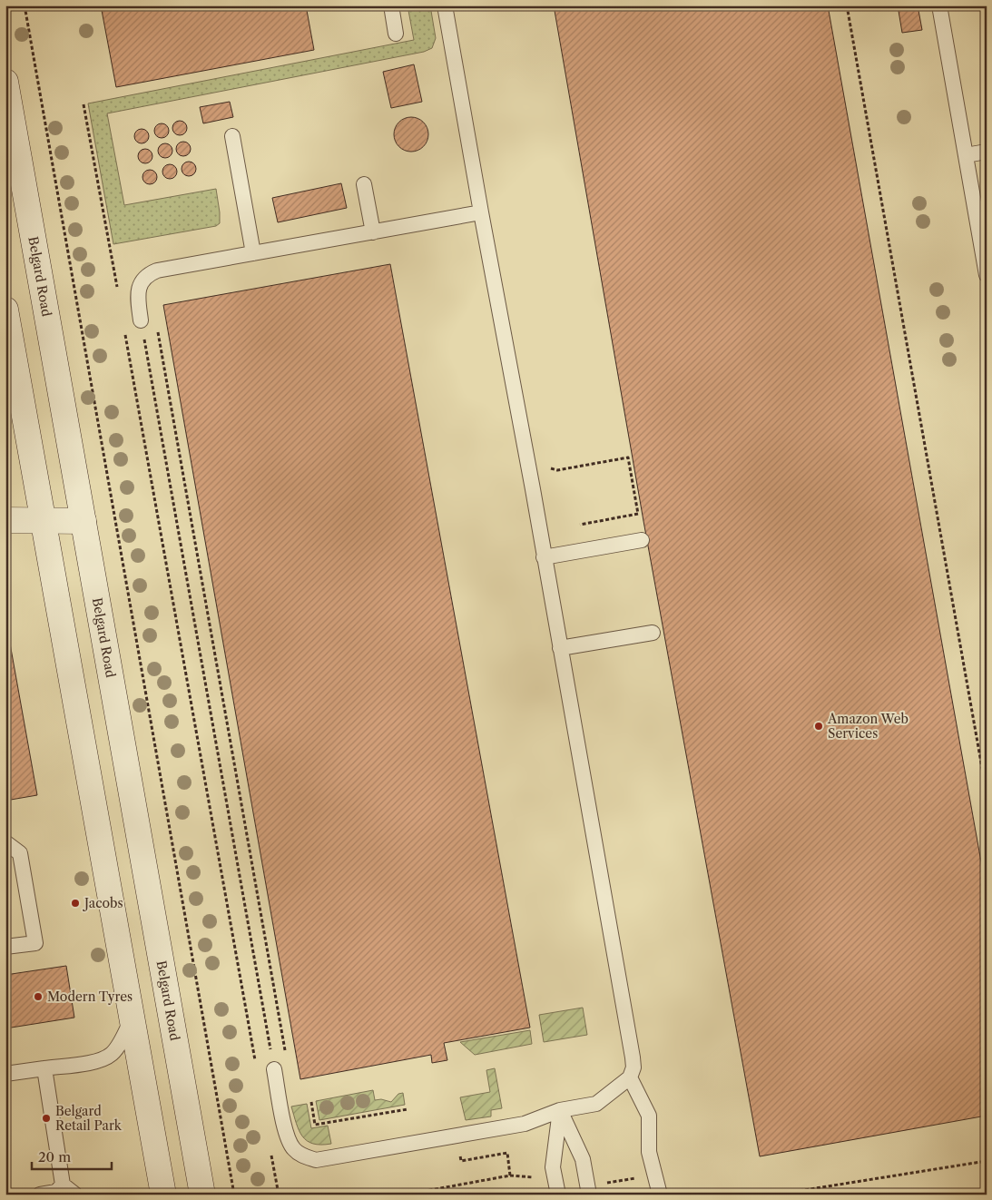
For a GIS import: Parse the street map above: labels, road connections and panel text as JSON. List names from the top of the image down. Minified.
{"streets":{"main road":["Belgard Road"]},"places":["Amazon Web Services","Jacobs","Modern Tyres","Belgard Retail Park"],"scale_bar":"20 m"}
